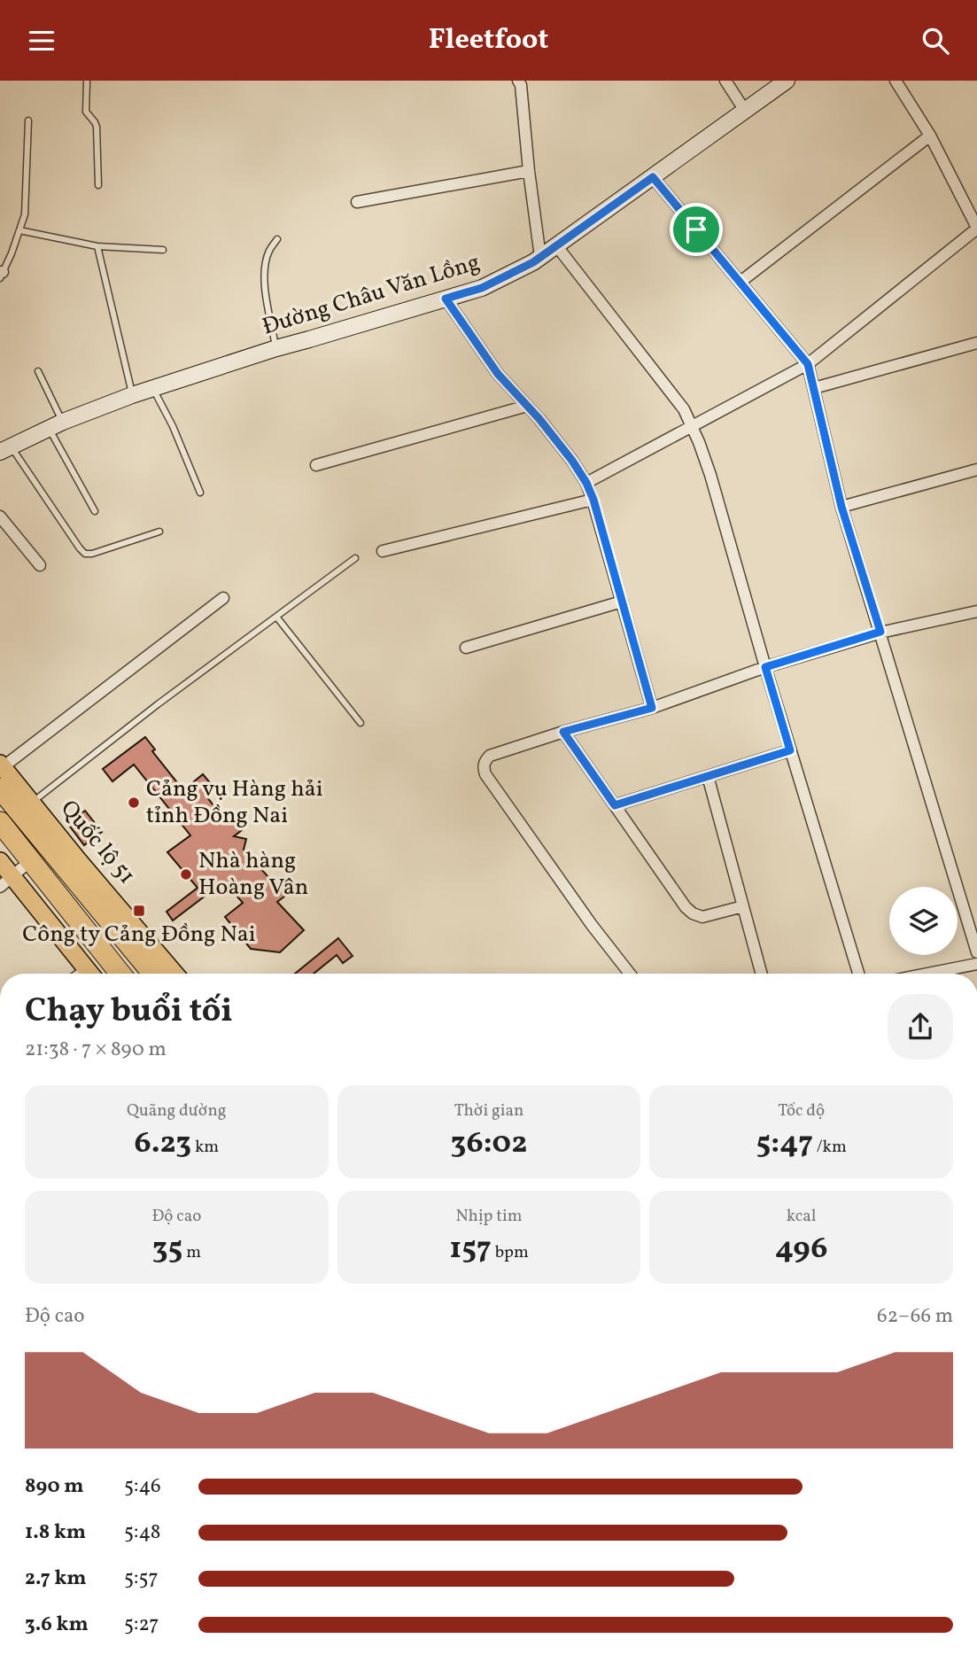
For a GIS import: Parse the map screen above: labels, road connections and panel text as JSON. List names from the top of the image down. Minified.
{"streets":{"highway":["Quốc lộ 51"],"street":["Đường Châu Văn Lồng"]},"places":{"other":["Cảng vụ Hàng hải tỉnh Đồng Nai","Nhà hàng Hoàng Vân"],"transit":["Công ty Cảng Đồng Nai"]},"page":{"header":"Fleetfoot","heading":["Chạy buổi tối","21:38 · 7 × 890 m"],"stats":[["Quãng đường","6.23 km"],["Thời gian","36:02"],["Tốc độ","5:47 /km"],["Độ cao","35 m"],["Nhịp tim","157 bpm"],["kcal","496"]],"chart":["Độ cao","62–66 m"],"list":[{"name":"890 m","note":"5:46"},{"name":"1.8 km","note":"5:48"},{"name":"2.7 km","note":"5:57"},{"name":"3.6 km","note":"5:27"}]}}
